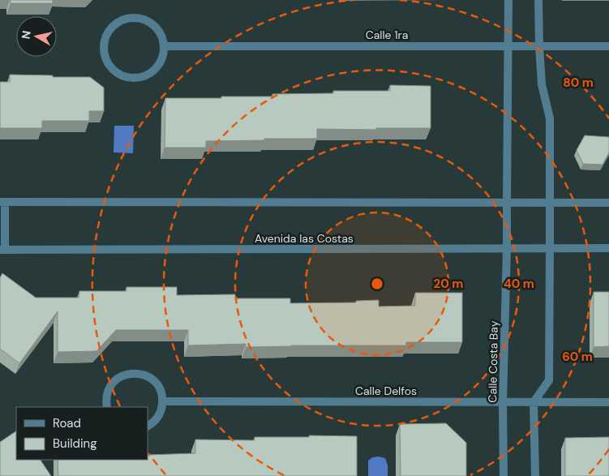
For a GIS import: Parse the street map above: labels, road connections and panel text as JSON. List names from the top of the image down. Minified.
{"streets":{"street":["Calle 1ra","Avenida las Costas","Calle Costa Bay","Calle Delfos"]},"crossings":[["Avenida las Costas","Calle Costa Bay"],["Calle Costa Bay","Calle Delfos"]],"legend":["Road","Building"],"north":"left","rings":["80 m","20 m","40 m","60 m"]}
